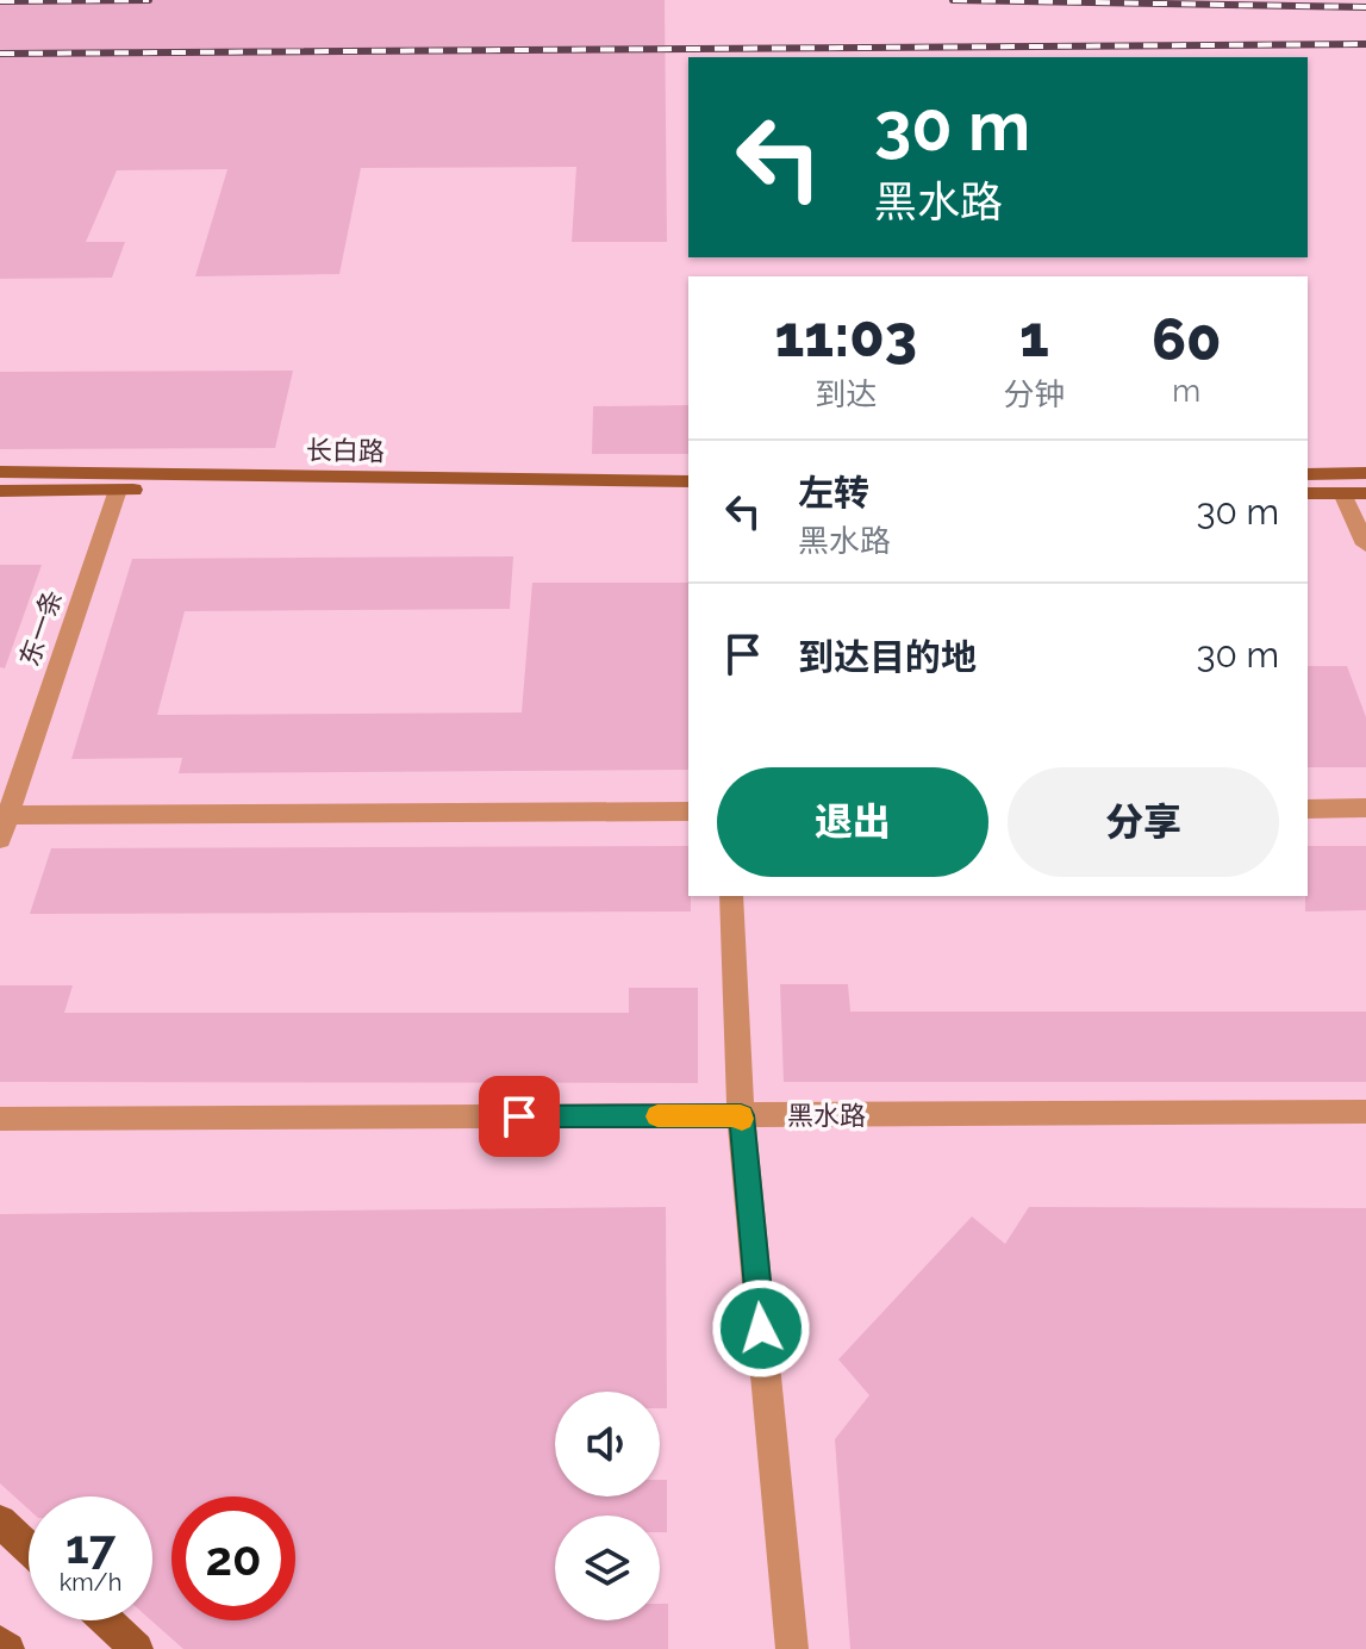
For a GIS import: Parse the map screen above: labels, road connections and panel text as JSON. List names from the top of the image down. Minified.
{"streets":{"main road":["长白路"],"street":["东一条","黑水路"]},"crossings":[["长白路","东一条"]],"page":{"turn":["30 m","黑水路"],"eta":["11:03","到达","1","分钟","60","m"],"list":[{"name":"左转","note":"黑水路","value":"30 m"},{"name":"到达目的地","value":"30 m"}],"buttons":["退出","分享"],"speed":"17 km/h","limit":"20"}}
